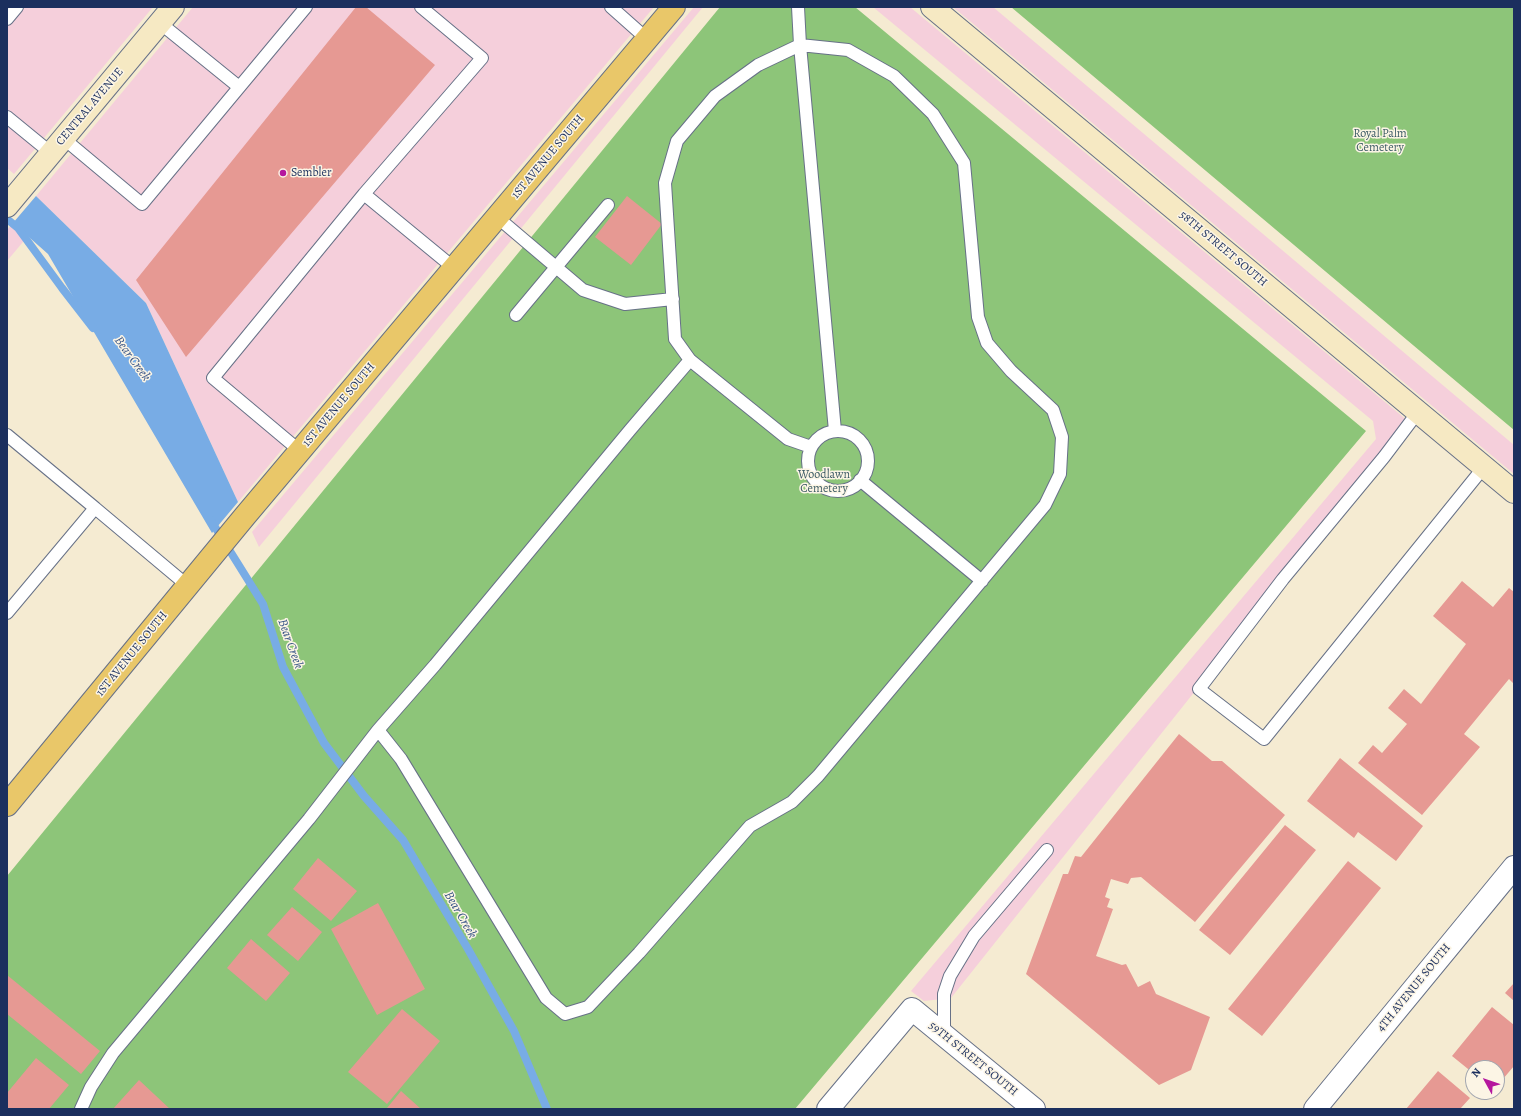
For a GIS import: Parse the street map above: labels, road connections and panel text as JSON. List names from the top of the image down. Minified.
{"streets":{"main road":["1ST AVENUE SOUTH"],"street":["CENTRAL AVENUE","58TH STREET SOUTH","4TH AVENUE SOUTH","59TH STREET SOUTH"]},"water":["Bear Creek"],"parks":["Royal Palm Cemetery","Woodlawn Cemetery"],"places":["Sembler"],"north":"top left"}
